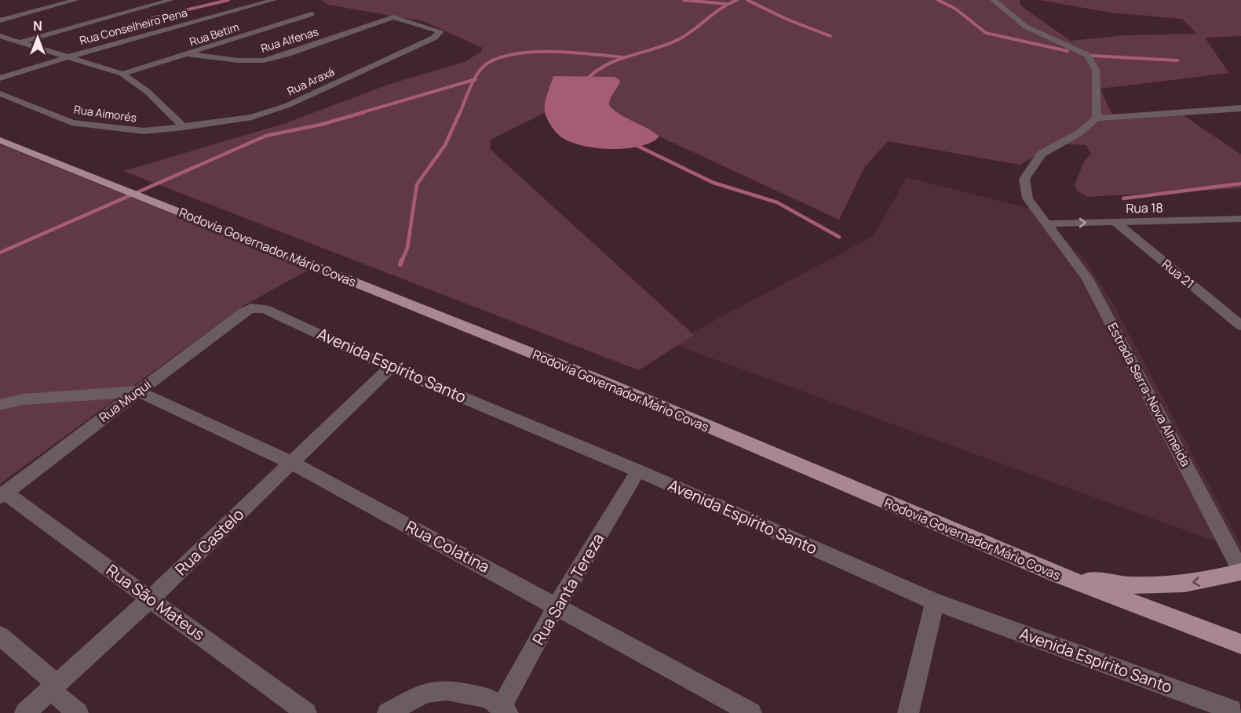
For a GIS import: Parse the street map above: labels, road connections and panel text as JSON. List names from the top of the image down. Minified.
{"streets":{"main road":["Rodovia Governador Mário Covas"],"street":["Rua Conselheiro Pena","Rua Betim","Rua Alfenas","Rua Araxá","Rua Aimorés","Rua 18","Rua 21","Avenida Espírito Santo","Estrada Serra-Nova Almeida","Rua Muqui","Rua Castelo","Rua Colatina","Rua Santa Tereza","Rua São Mateus"]},"crossings":[["Rua Betim","Rua Alfenas"],["Rua Alfenas","Rua Araxá"],["Rua Araxá","Rua Aimorés"],["Rua 18","Rua 21"],["Rua 18","Estrada Serra-Nova Almeida"],["Avenida Espírito Santo","Rua Muqui"],["Avenida Espírito Santo","Rua Castelo"],["Avenida Espírito Santo","Rua Santa Tereza"],["Rua Muqui","Rua Colatina"],["Rua Muqui","Rua São Mateus"],["Rua Castelo","Rua Colatina"],["Rua Castelo","Rua São Mateus"],["Rua Colatina","Rua Santa Tereza"]],"one_way":["Rua 18"],"north":"top"}
